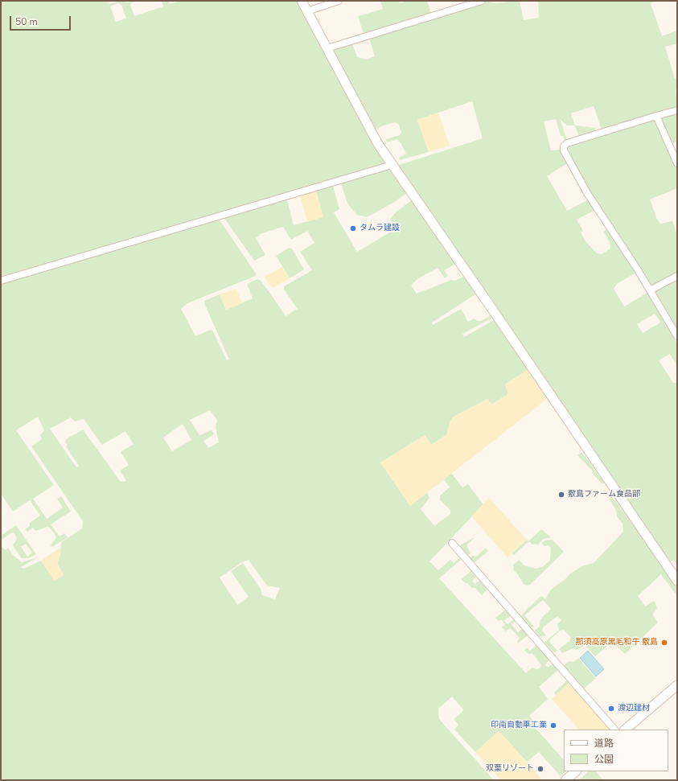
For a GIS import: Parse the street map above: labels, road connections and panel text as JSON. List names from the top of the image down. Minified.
{"places":["タムラ建設","敷島ファーム食品部","那須高原黒毛和牛 敷島","渡辺建材","印南自動車工業","双葉リゾート"],"legend":["道路","公園"],"scale_bar":"50 m"}
